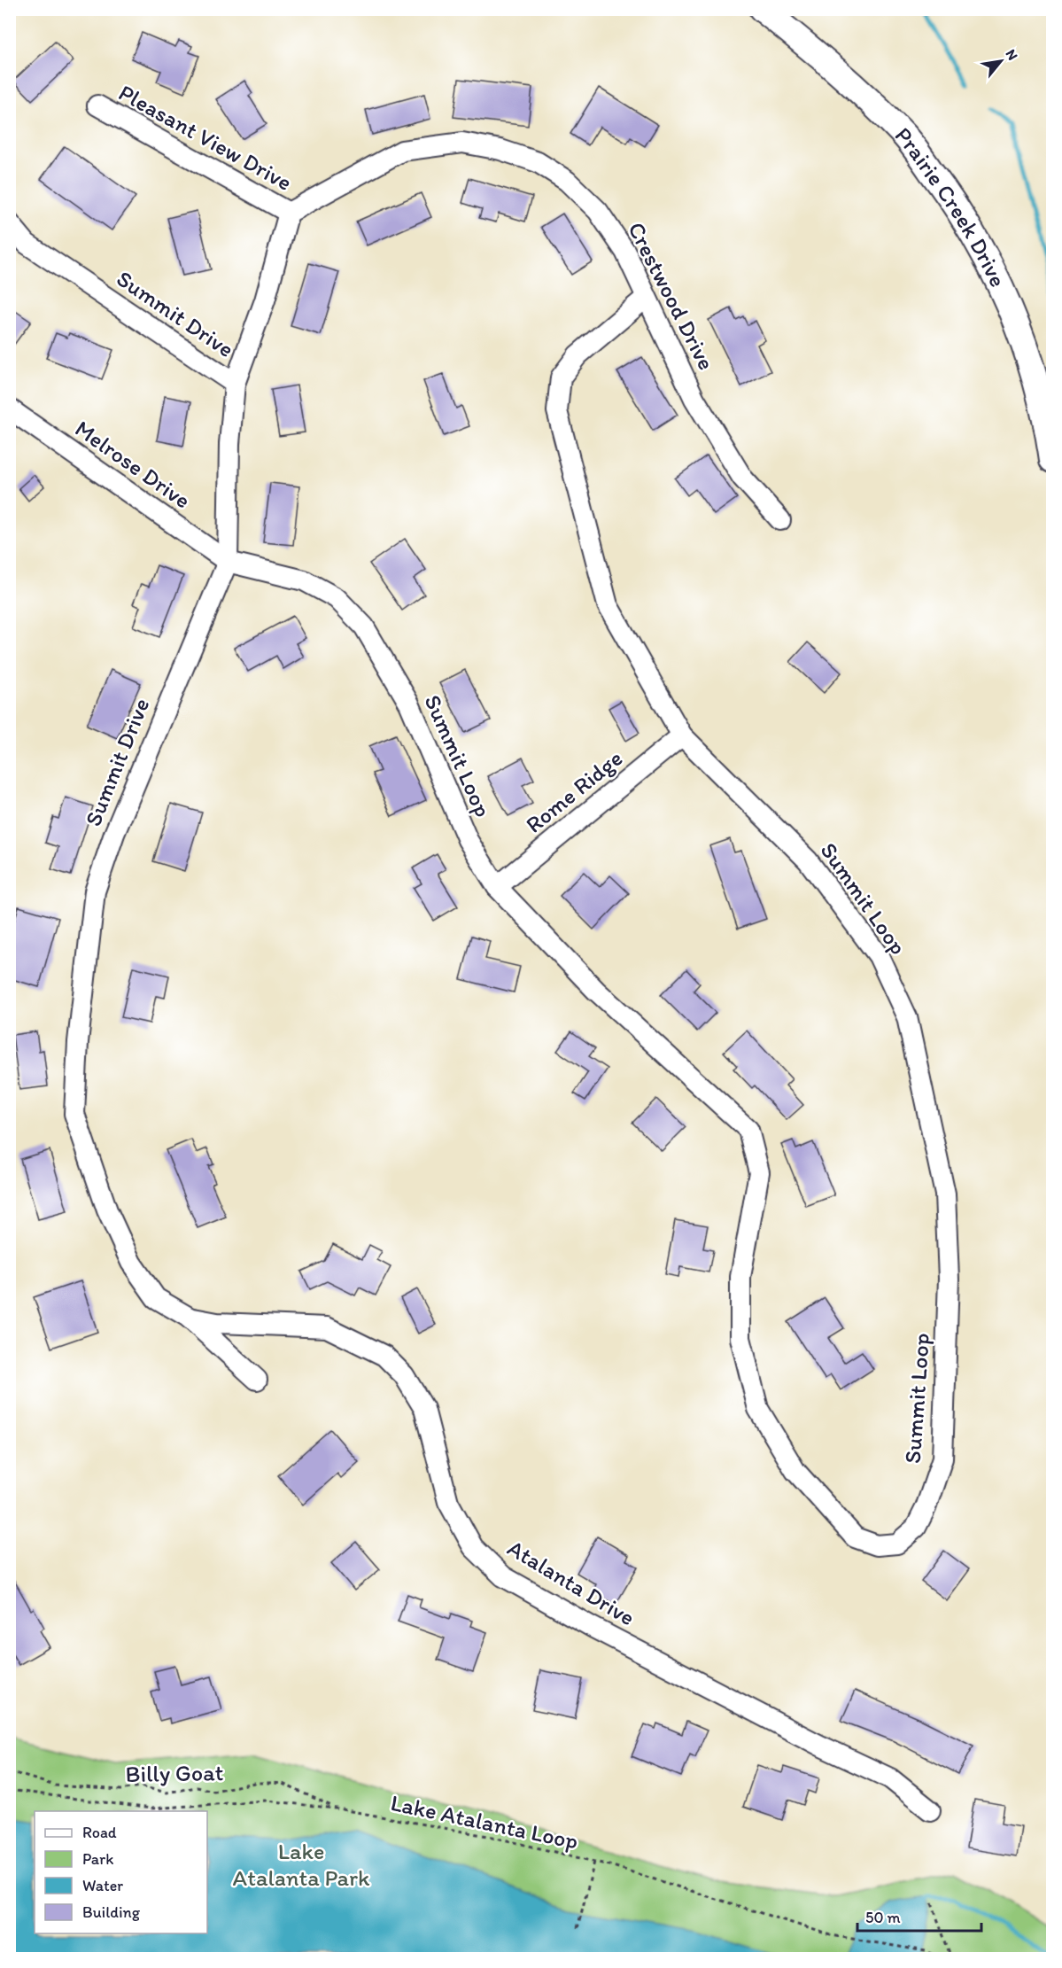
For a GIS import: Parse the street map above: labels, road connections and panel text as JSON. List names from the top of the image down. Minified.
{"streets":{"main road":["Prairie Creek Drive"],"street":["Pleasant View Drive","Crestwood Drive","Summit Drive","Melrose Drive","Summit Loop","Rome Ridge","Atalanta Drive"],"path":["Billy Goat","Lake Atalanta Loop"]},"crossings":[["Pleasant View Drive","Crestwood Drive"],["Crestwood Drive","Summit Loop"],["Summit Drive","Melrose Drive"],["Summit Drive","Summit Loop"],["Summit Drive","Atalanta Drive"],["Melrose Drive","Summit Loop"],["Summit Loop","Rome Ridge"],["Billy Goat","Lake Atalanta Loop"]],"parks":["Lake Atalanta Park"],"legend":["Road","Park","Water","Building"],"scale_bar":"50 m","north":"top right"}
